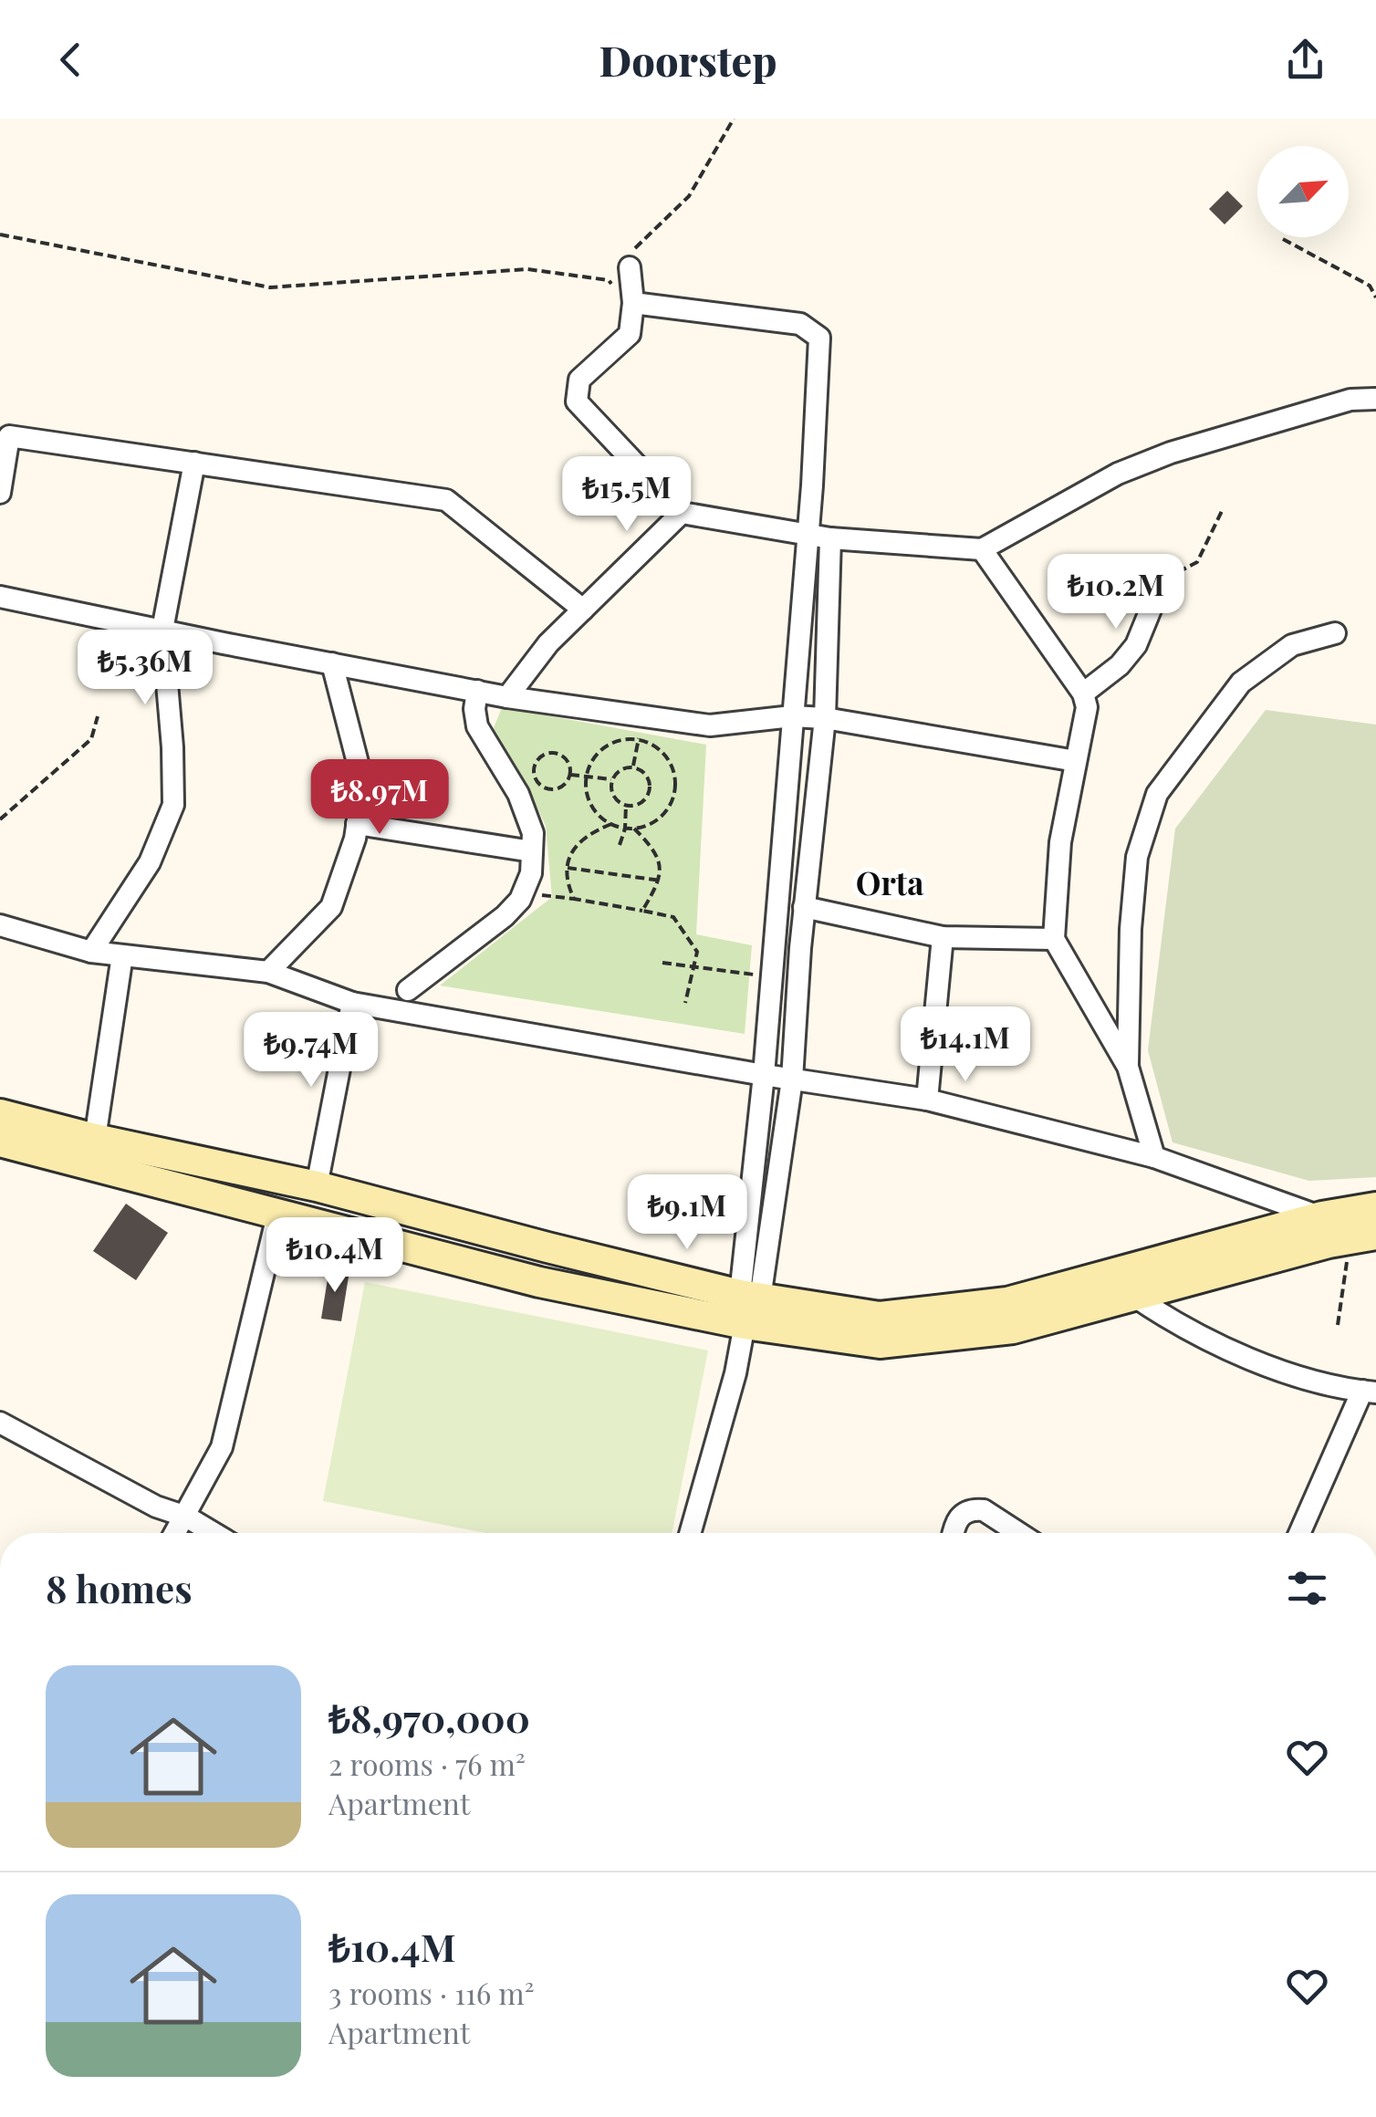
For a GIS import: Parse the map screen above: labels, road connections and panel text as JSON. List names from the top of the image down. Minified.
{"districts":["Orta"],"north":"top right","page":{"header":"Doorstep","price":["₺15.5M","₺10.2M","₺5.36M","₺8.97M","₺14.1M","₺9.74M","₺9.1M","₺10.4M"],"heading":"8 homes","list":[{"name":"₺8,970,000","note":"2 rooms · 76 m² · Apartment"},{"name":"₺10.4M","note":"3 rooms · 116 m² · Apartment"}]}}
